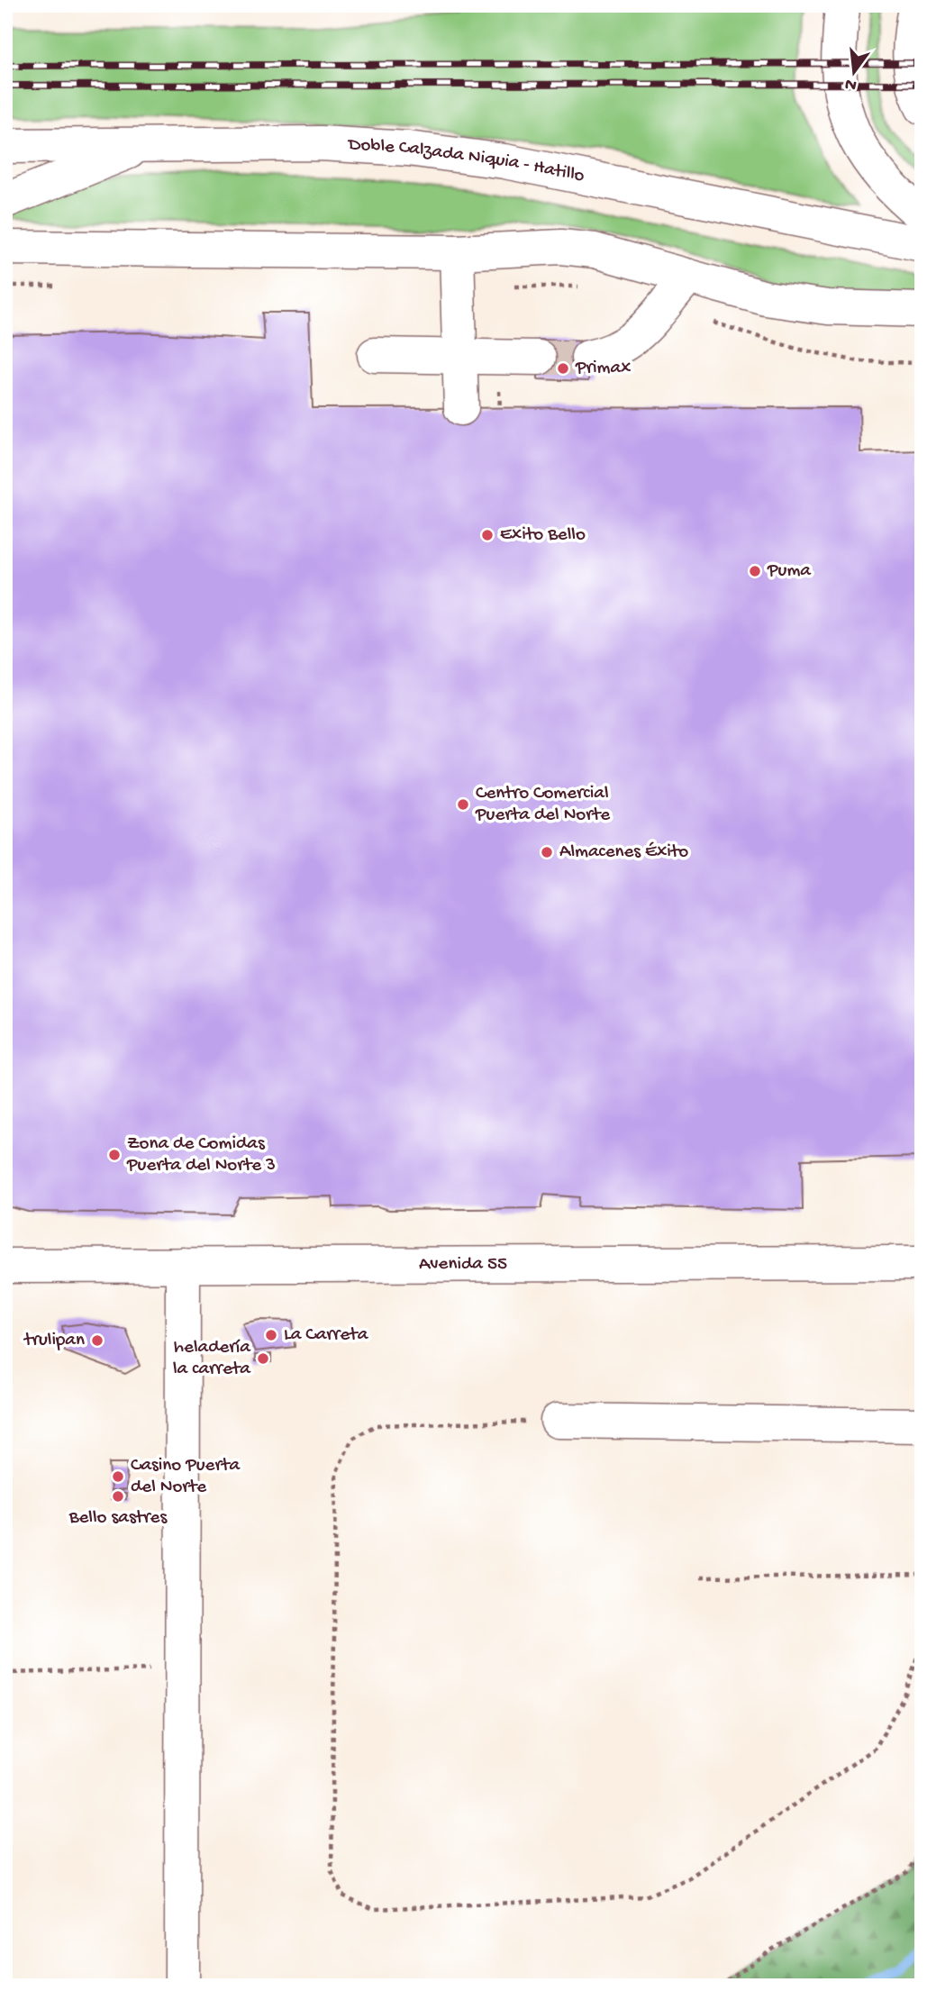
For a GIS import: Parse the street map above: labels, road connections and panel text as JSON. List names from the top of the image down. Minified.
{"streets":{"main road":["Doble Calzada Niquia - Hatillo","Avenida 55"]},"places":["Primax","Exito Bello","Puma","Centro Comercial Puerta del Norte","Almacenes Éxito","Zona de Comidas Puerta del Norte 3","La Carreta","trulipan","heladería la carreta","Casino Puerta del Norte","Bello sastres"],"north":"bottom"}
